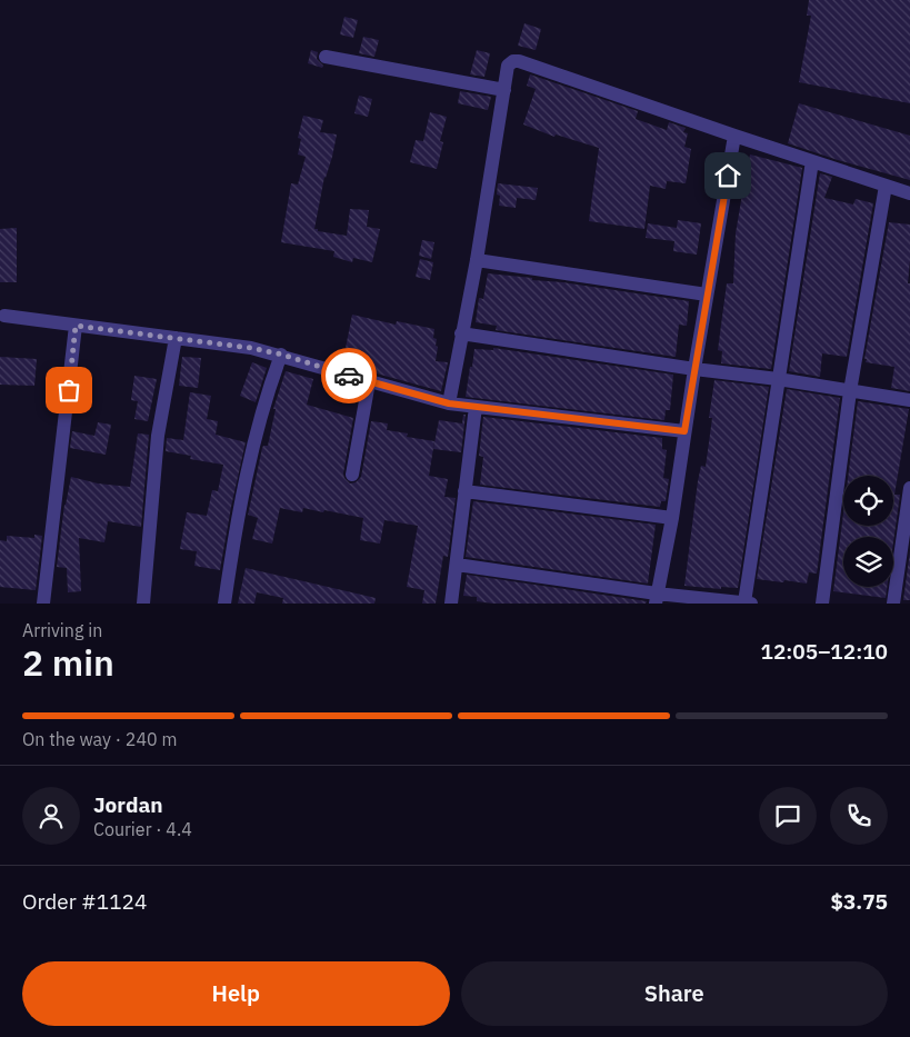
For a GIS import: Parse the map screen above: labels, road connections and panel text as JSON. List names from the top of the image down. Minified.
{"page":{"heading":["2 min","Arriving in","12:05–12:10"],"panel":["Jordan","Courier · 4.4","Order #1124","$3.75"],"bar":"On the way · 240 m","buttons":["Help","Share"]}}
